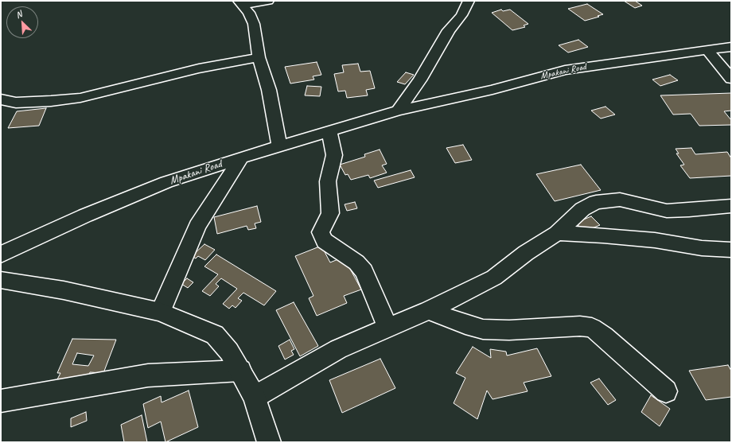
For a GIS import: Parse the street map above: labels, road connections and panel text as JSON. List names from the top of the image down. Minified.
{"streets":{"street":["Mpakani Road"]},"north":"top left"}
